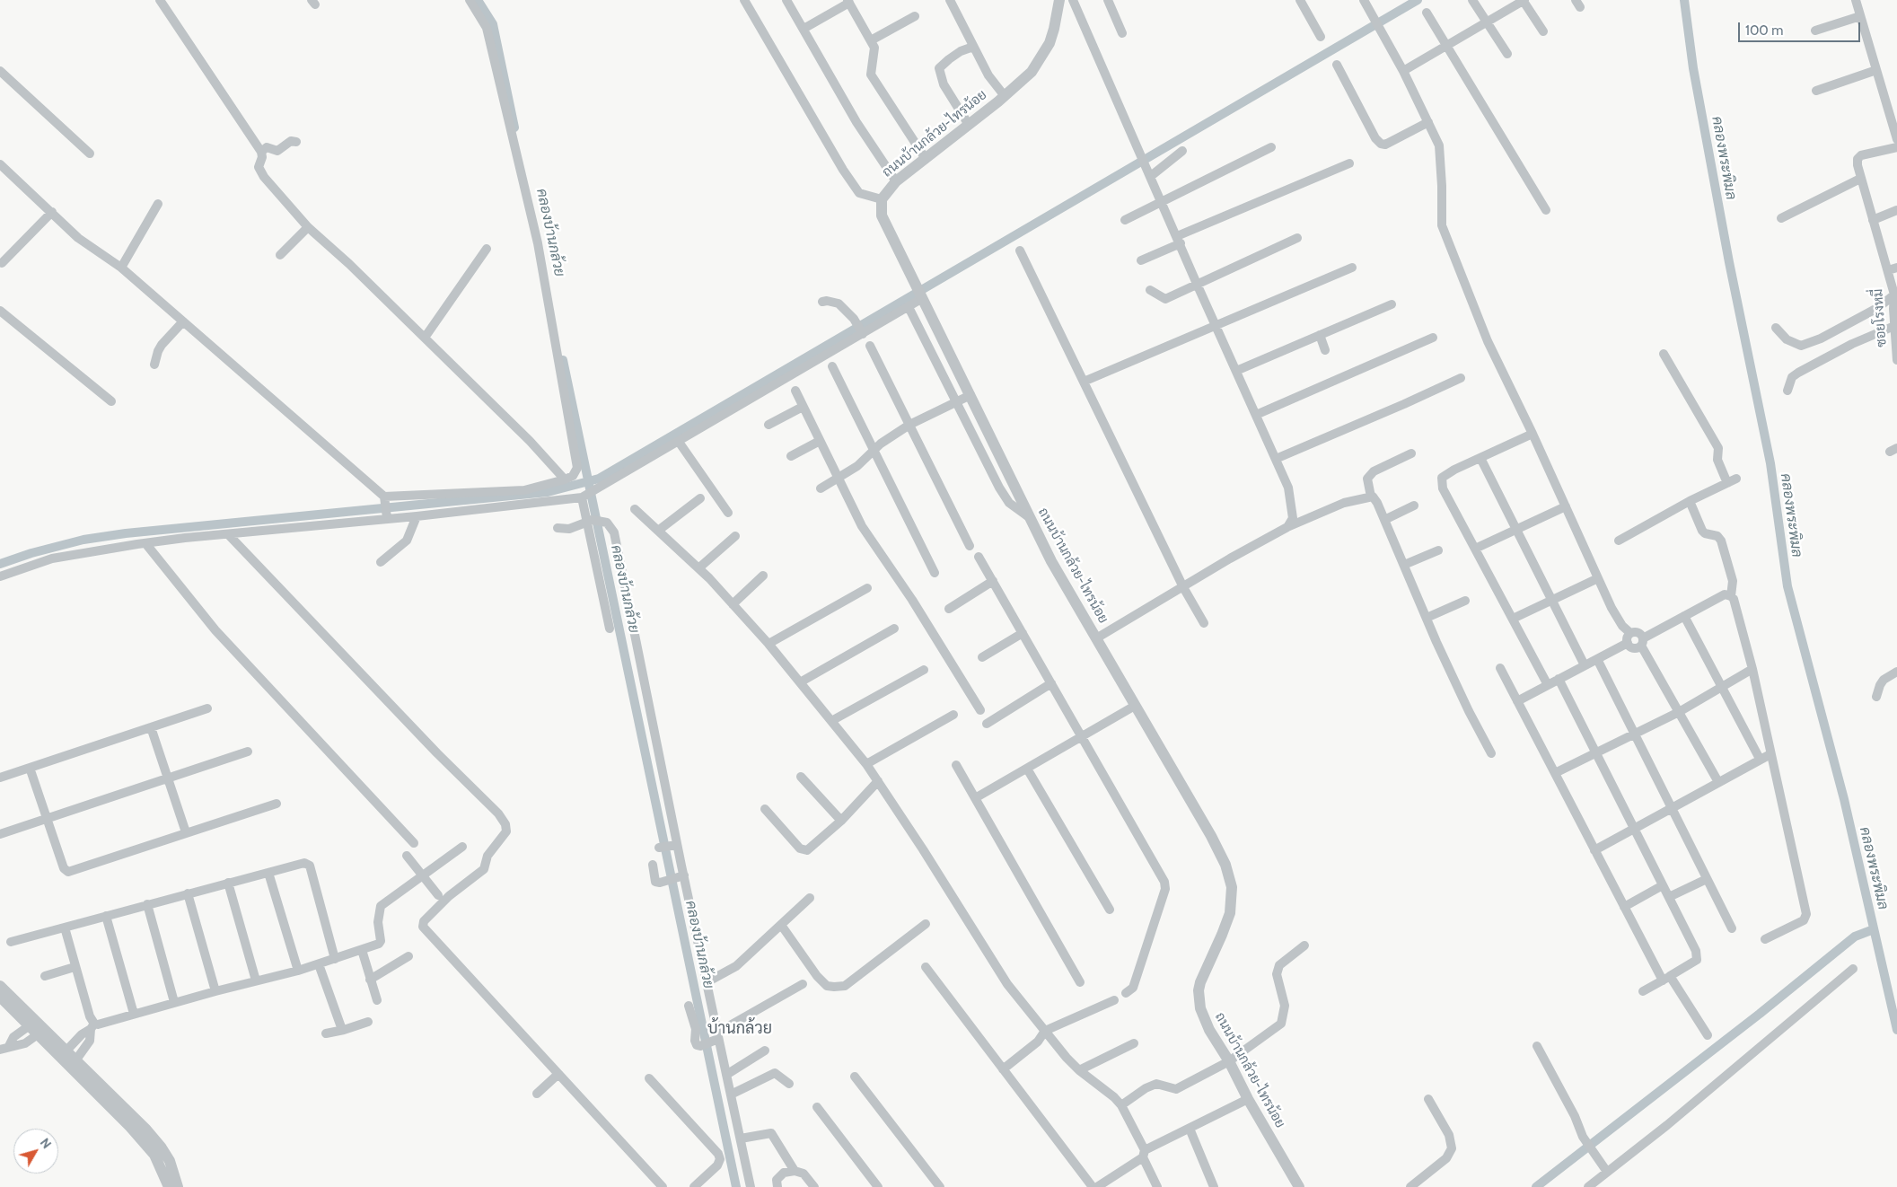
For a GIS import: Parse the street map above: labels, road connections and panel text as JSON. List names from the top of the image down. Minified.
{"streets":{"street":["ถนนบ้านกล้วย-ไทรน้อย","ซอยโรงหมี่"]},"districts":["บ้านกล้วย"],"water":["คลองพระพิมล","คลองบ้านกล้วย"],"scale_bar":"100 m","north":"top right"}
